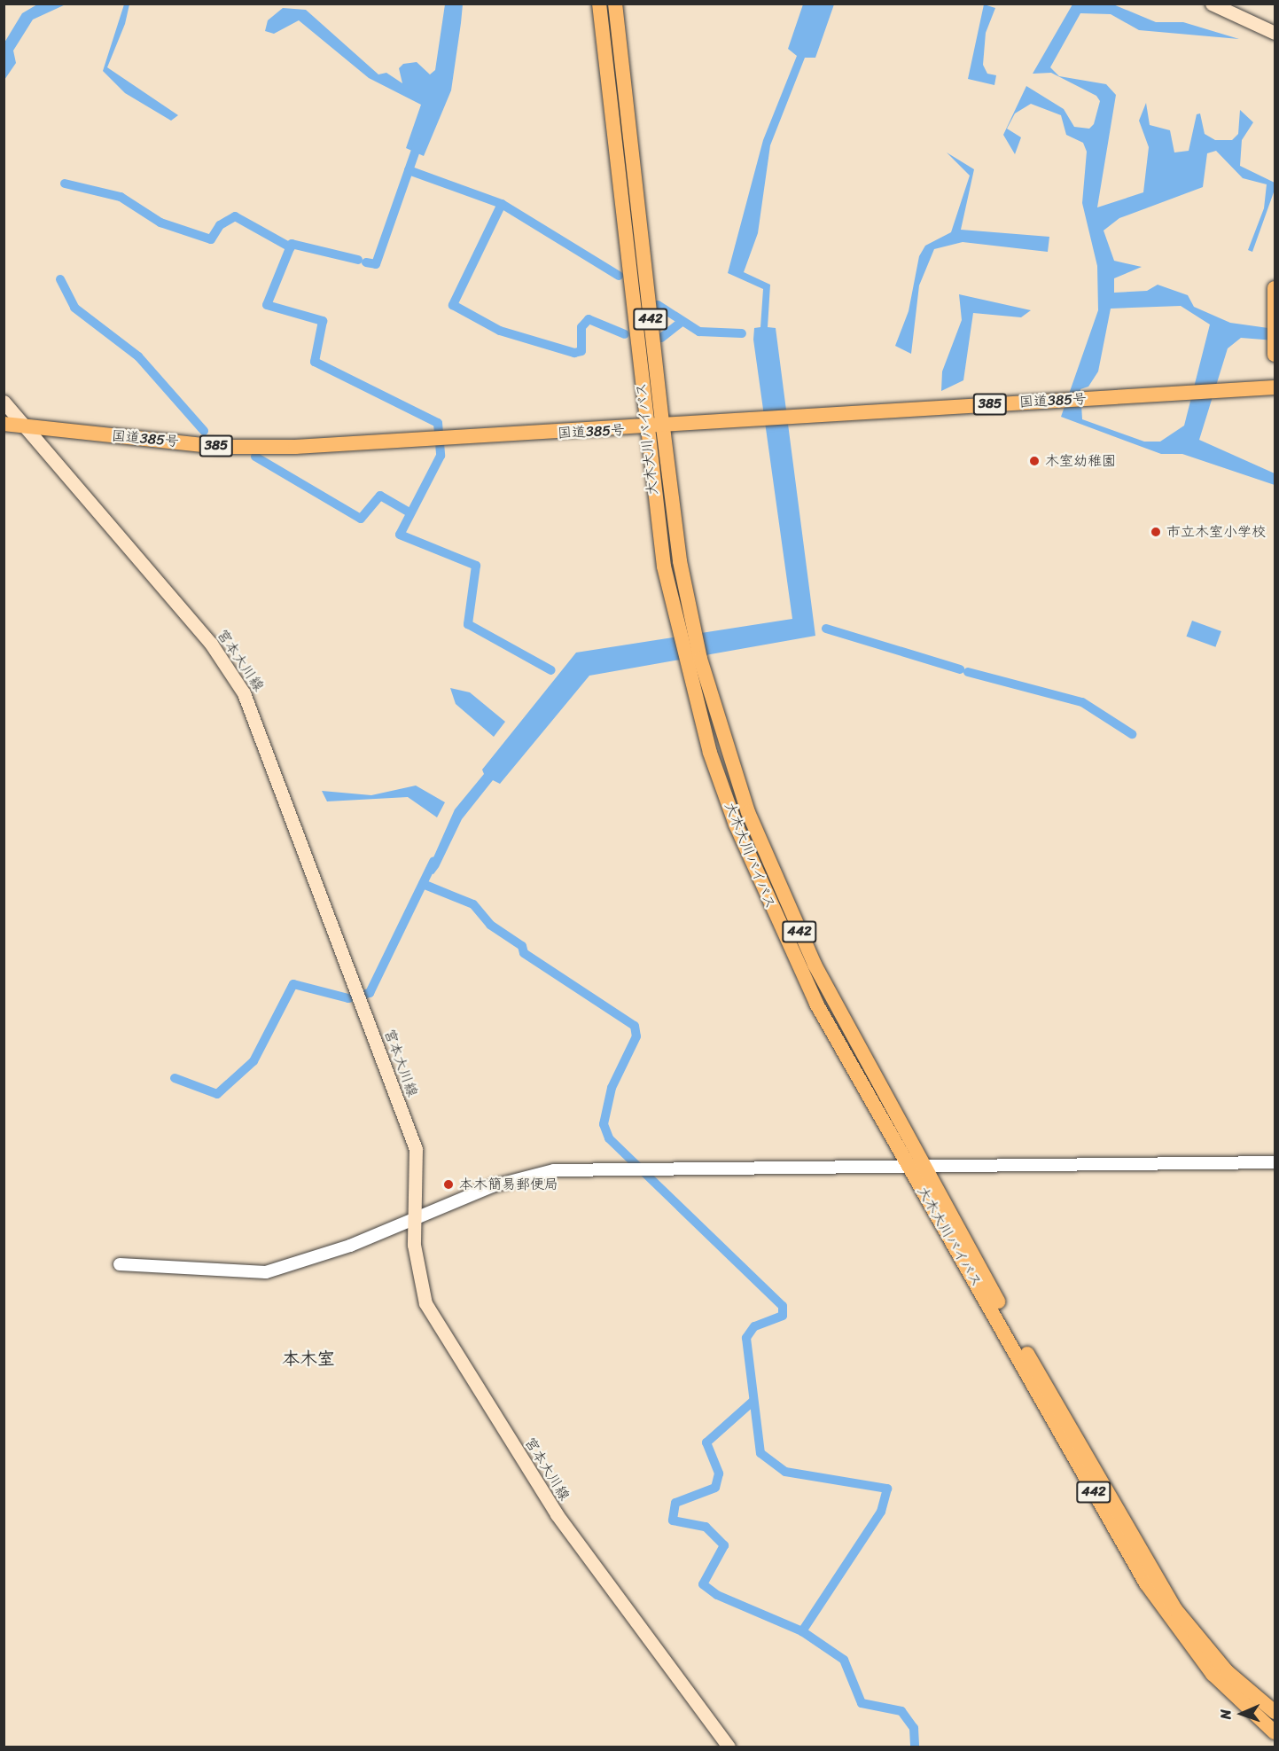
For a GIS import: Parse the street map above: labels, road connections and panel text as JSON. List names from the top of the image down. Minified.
{"streets":{"highway":["442","国道385号","385","大木大川バイパス"],"main road":["宮本大川線"]},"crossings":[["国道385号","大木大川バイパス"],["国道385号","宮本大川線"]],"districts":["本木室"],"places":["木室幼稚園","市立木室小学校","本木簡易郵便局"],"north":"left"}
